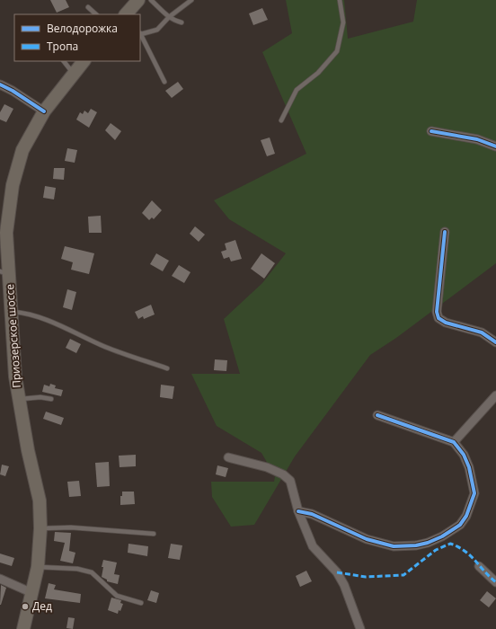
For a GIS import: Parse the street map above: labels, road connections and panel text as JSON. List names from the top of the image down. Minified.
{"streets":{"main road":["Приозерское шоссе"]},"places":["Дед"],"legend":["Велодорожка","Тропа"]}
